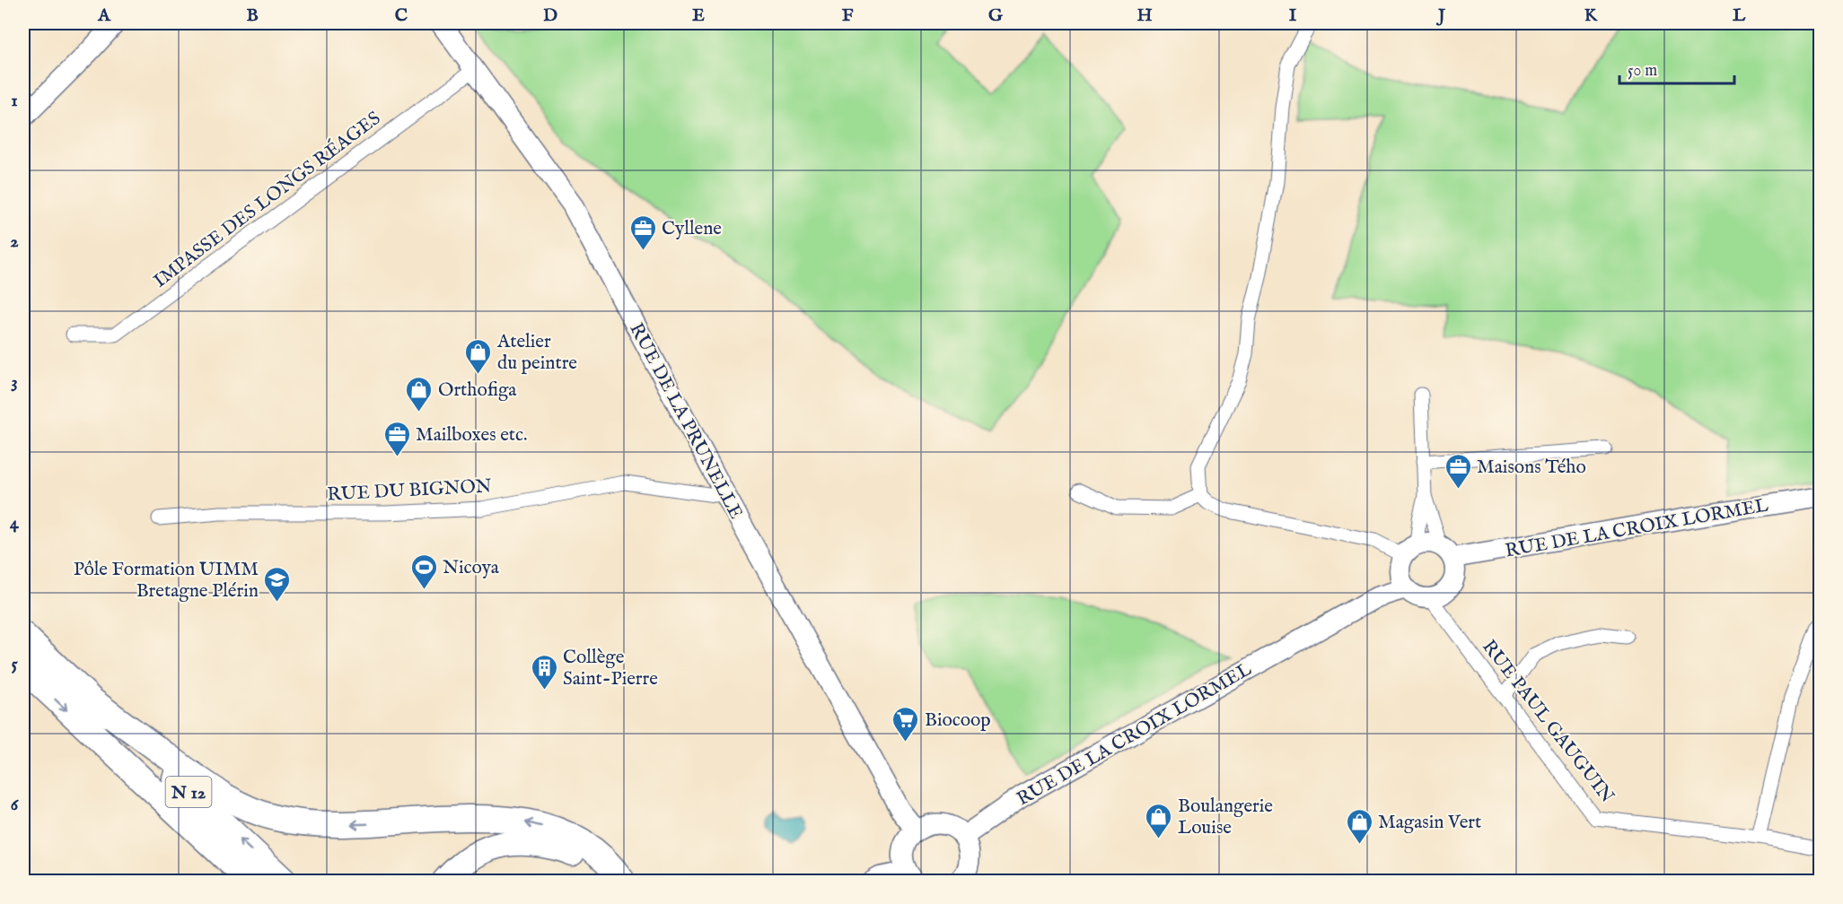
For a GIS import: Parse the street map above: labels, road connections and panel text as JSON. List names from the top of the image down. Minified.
{"streets":{"highway":["N 12"],"street":["IMPASSE DES LONGS RÉAGES","RUE DE LA PRUNELLE","RUE DU BIGNON","RUE DE LA CROIX LORMEL","RUE PAUL GAUGUIN"]},"crossings":[["IMPASSE DES LONGS RÉAGES","RUE DE LA PRUNELLE"],["RUE DE LA PRUNELLE","RUE DU BIGNON"],["RUE DE LA CROIX LORMEL","RUE PAUL GAUGUIN"]],"places":{"office":["Cyllene","Mailboxes etc.","Maisons Tého"],"shop":["Atelier du peintre","Orthofiga","Boulangerie Louise","Magasin Vert"],"sports":["Nicoya"],"school or university":["Pôle Formation UIMM Bretagne Plérin"],"building":["Collège Saint-Pierre"],"supermarket":["Biocoop"]},"scale_bar":"50 m","grid":{"columns":["A","B","C","D","E","F","G","H","I","J","K","L"],"rows":["1","2","3","4","5","6"]}}
